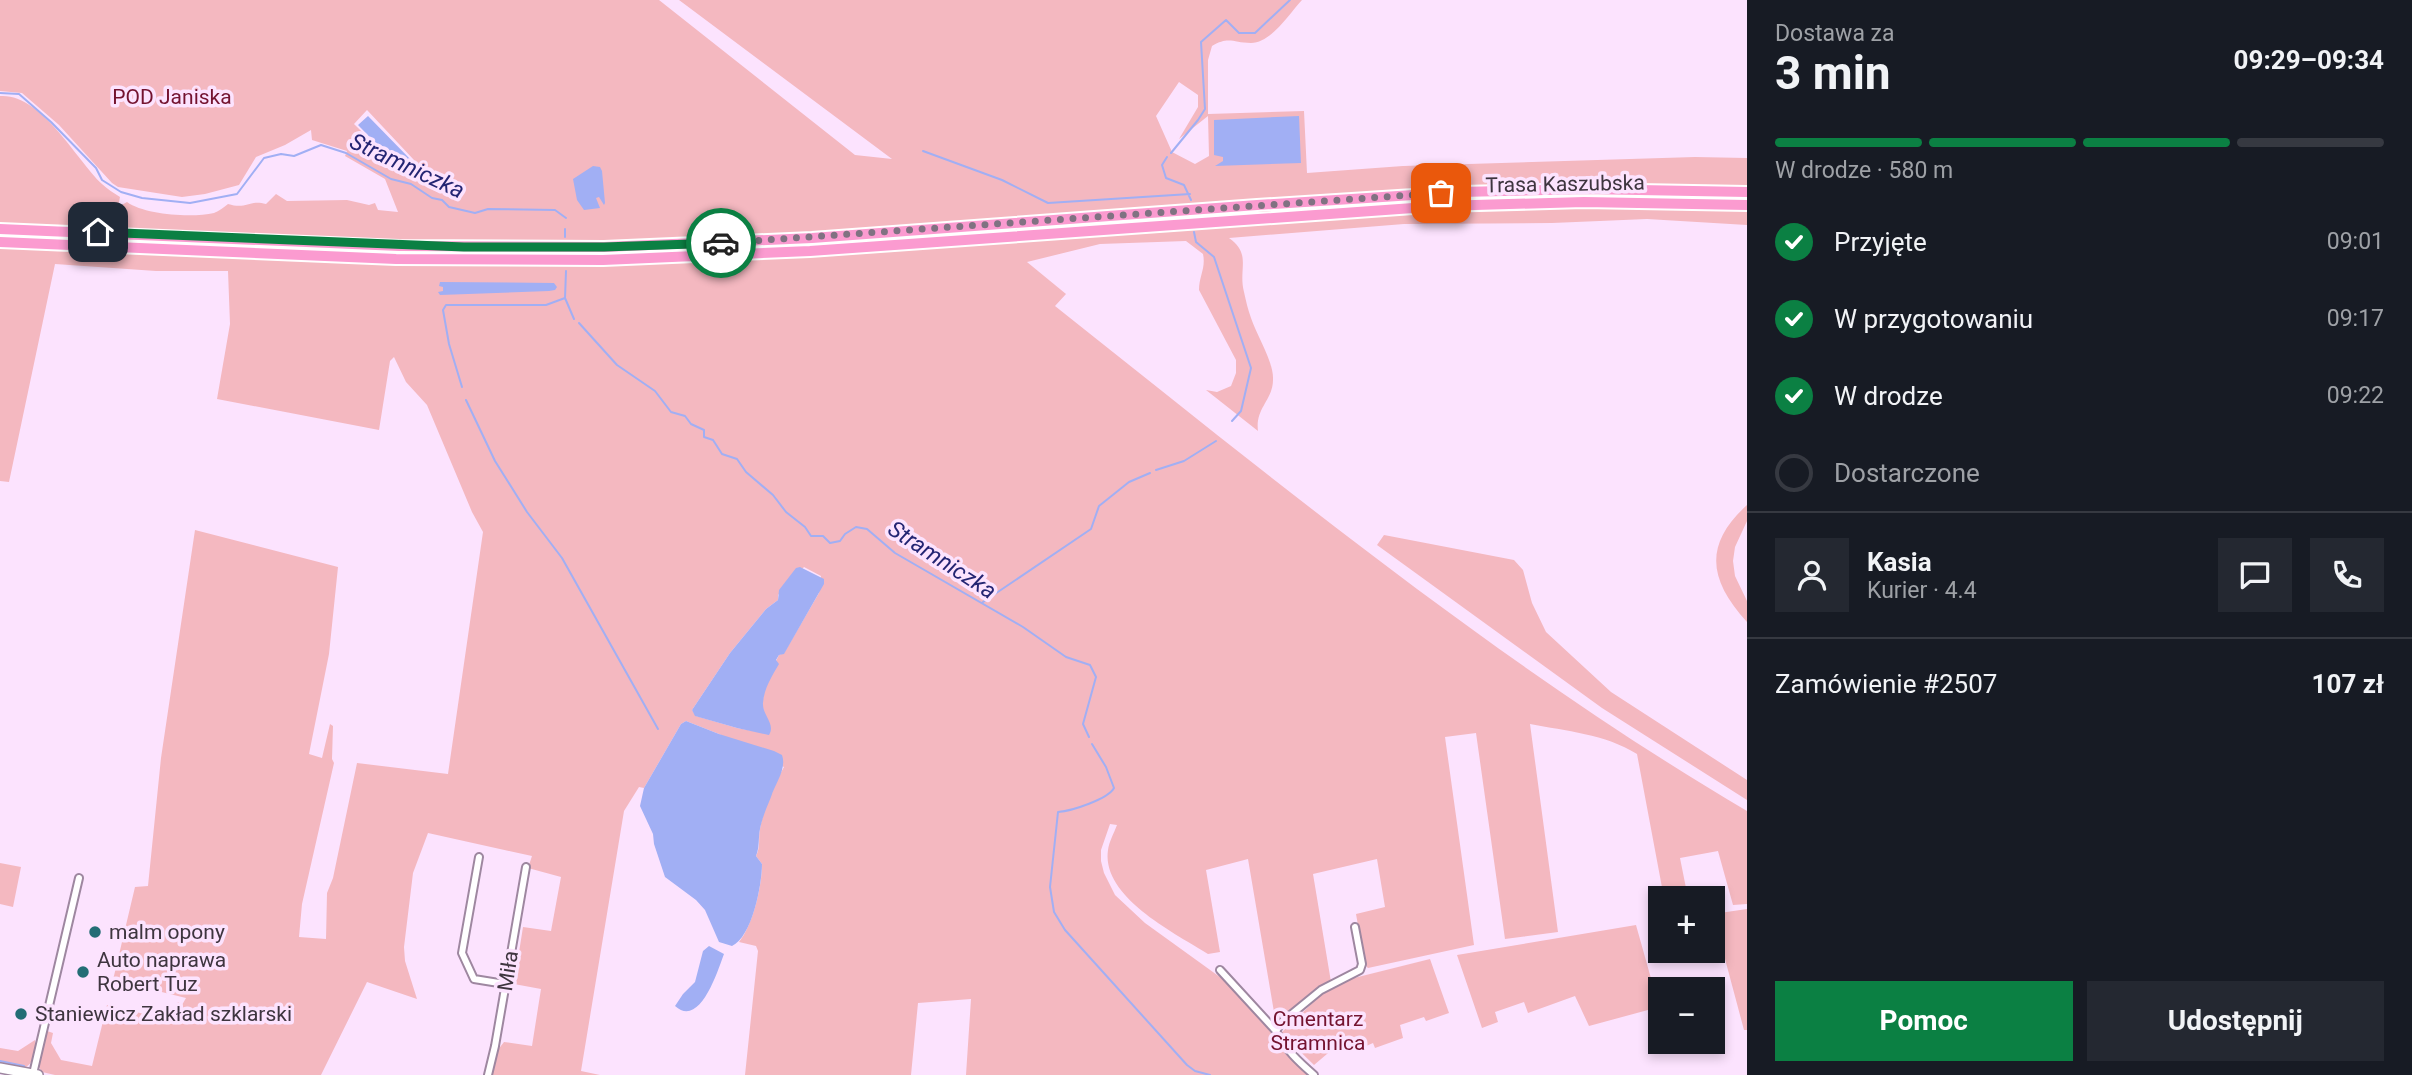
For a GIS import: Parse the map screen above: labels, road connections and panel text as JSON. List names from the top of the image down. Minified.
{"streets":{"highway":["Trasa Kaszubska"],"street":["Miła"]},"water":["Stramniczka"],"parks":["POD Janiska","Cmentarz Stramnica"],"places":["malm opony","Auto naprawa Robert Tuz","Staniewicz Zakład szklarski"],"page":{"heading":["3 min","Dostawa za","09:29–09:34"],"panel":["Kasia","Kurier · 4.4","Zamówienie #2507","107 zł"],"bar":"W drodze · 580 m","list":[["Przyjęte","09:01"],["W przygotowaniu","09:17"],["W drodze","09:22"],"Dostarczone"],"map_buttons":["+","−"],"buttons":["Pomoc","Udostępnij"]}}
